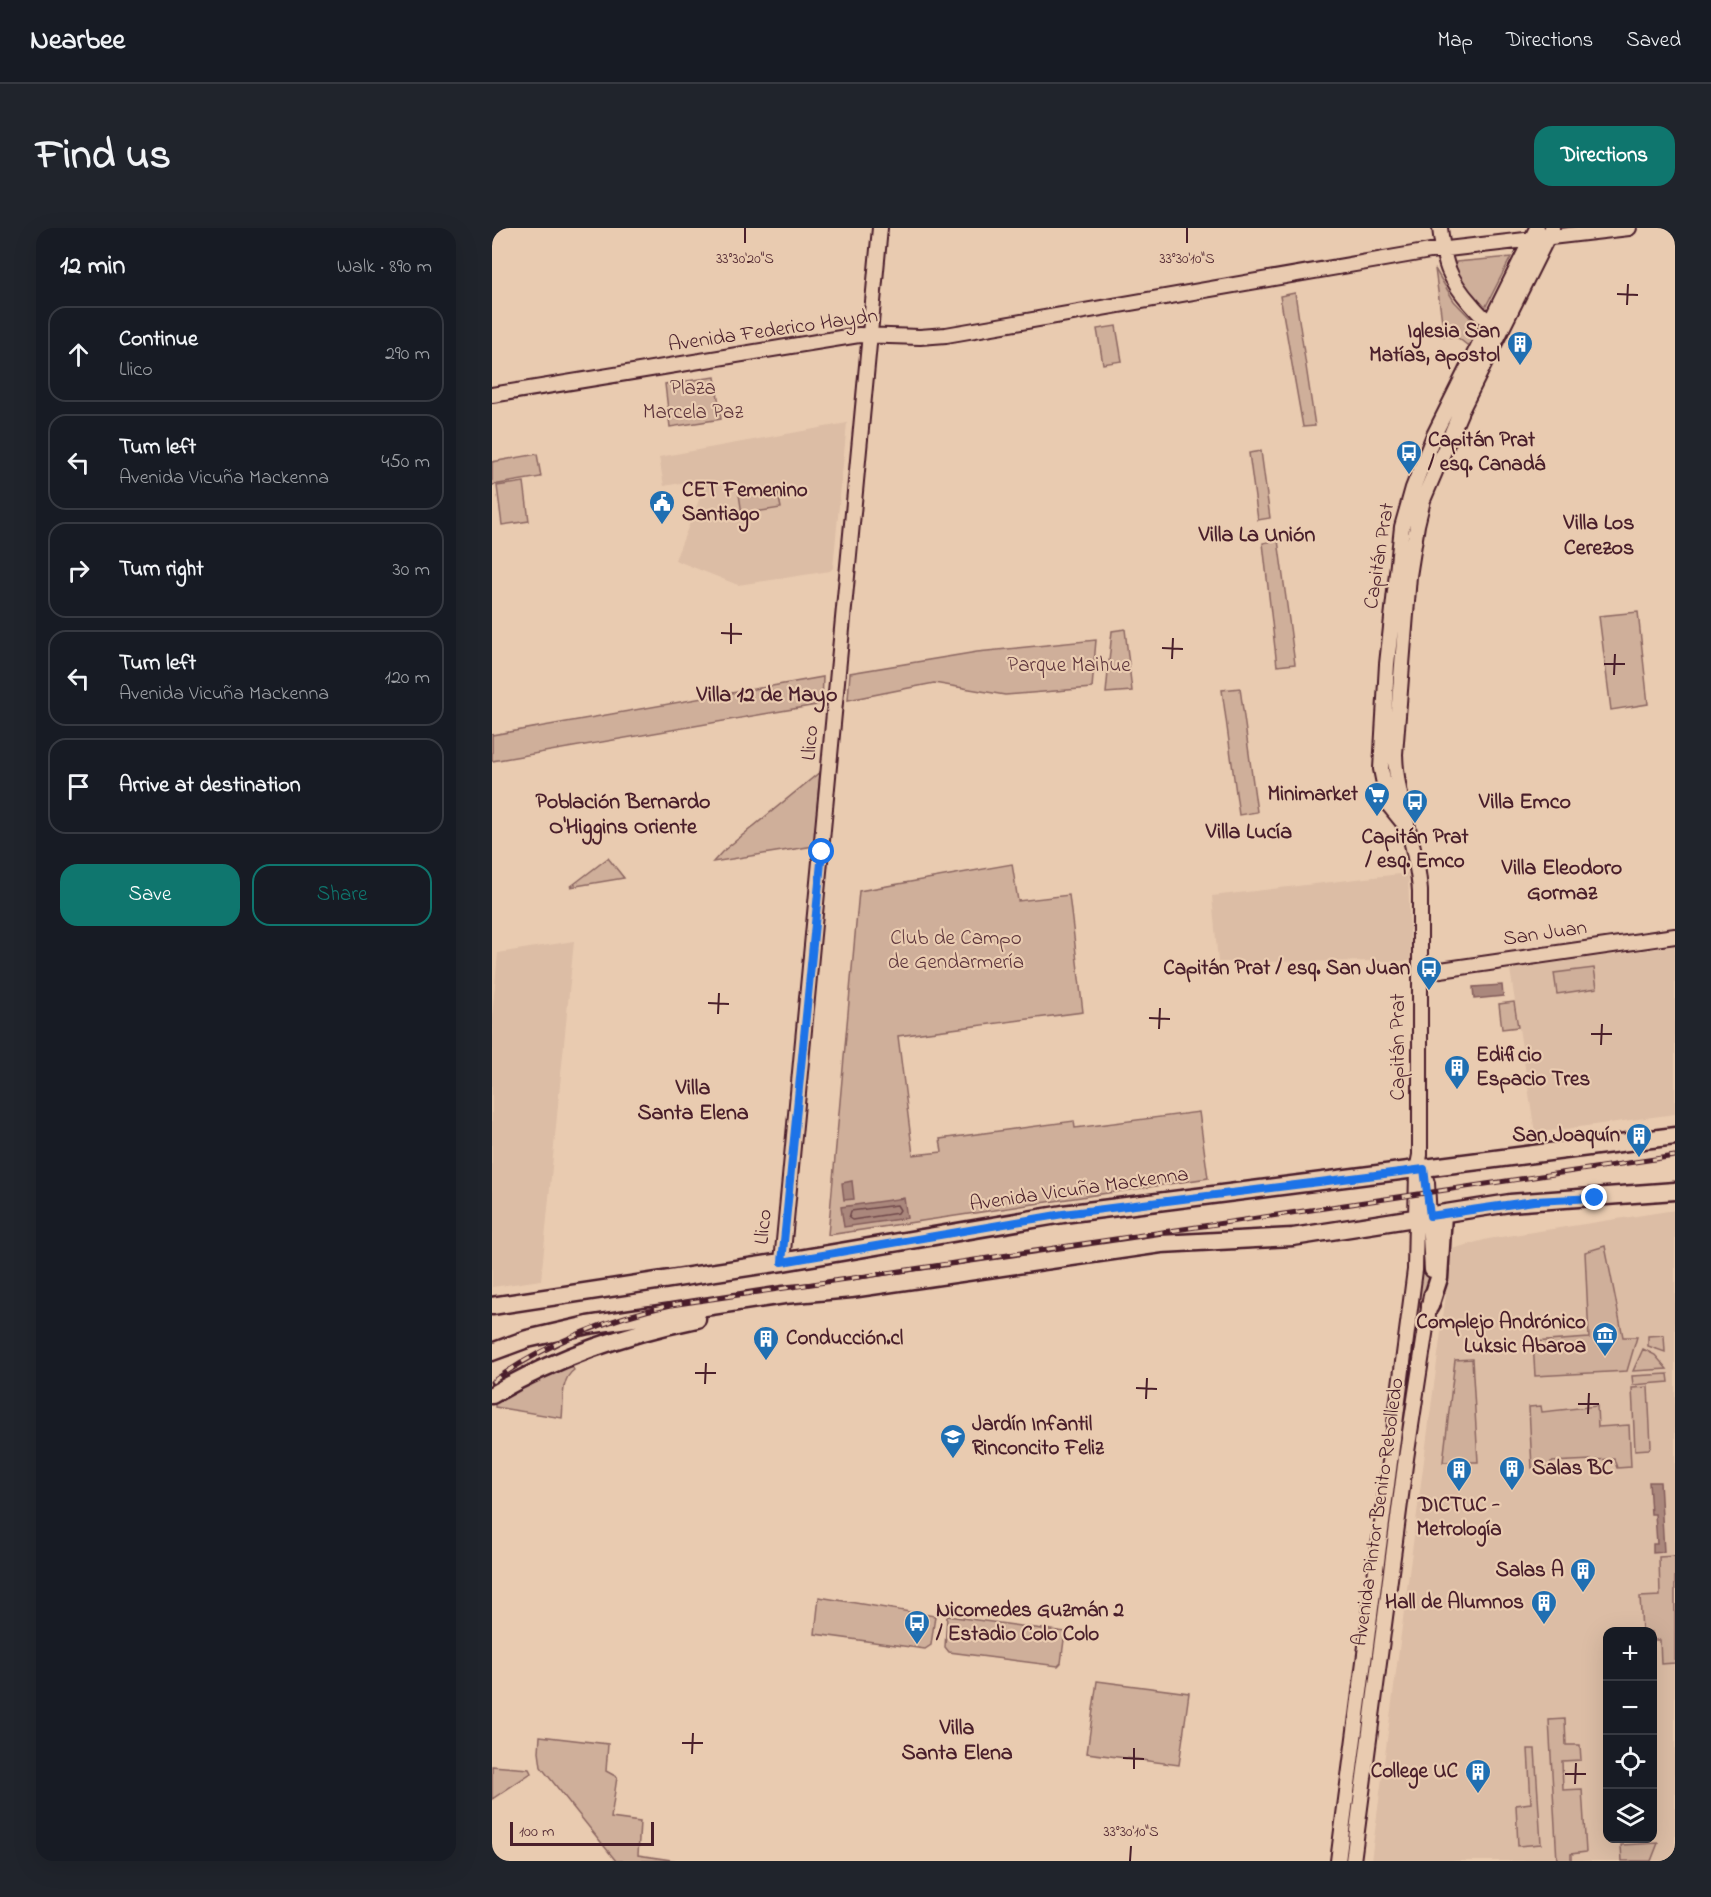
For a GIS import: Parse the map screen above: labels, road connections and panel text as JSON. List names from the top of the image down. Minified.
{"streets":{"main road":["Avenida Vicuña Mackenna"],"street":["Avenida Federico Haydn","Capitán Prat","Llico","San Juan","Avenida Pintor Benito Rebolledo"]},"crossings":[["Avenida Federico Haydn","Capitán Prat"],["Avenida Federico Haydn","Llico"],["Capitán Prat","San Juan"],["Capitán Prat","Avenida Vicuña Mackenna"],["Capitán Prat","Avenida Pintor Benito Rebolledo"],["Llico","Avenida Vicuña Mackenna"],["Avenida Vicuña Mackenna","Avenida Pintor Benito Rebolledo"]],"districts":["Villa Los Cerezos","Villa La Unión","Villa 12 de Mayo","Población Bernardo O'Higgins Oriente","Villa Emco","Villa Lucía","Villa Eleodoro Gormaz","Villa Santa Elena","Villa Santa Elena"],"parks":["Plaza Marcela Paz","Parque Maihue","Club de Campo de Gendarmería"],"places":{"building":["Iglesia San Matías, apostol","Edificio Espacio Tres","San Joaquín","Conducción.cl","Salas BC","DICTUC - Metrología","Salas A","Hall de Alumnos","College UC"],"bus stop":["Capitán Prat / esq. Canadá","Capitán Prat / esq. Emco","Capitán Prat / esq. San Juan","Nicomedes Guzmán 2 / Estadio Colo Colo"],"public building":["CET Femenino Santiago"],"supermarket":["Minimarket"],"museum":["Complejo Andrónico Luksic Abaroa"],"school or university":["Jardín Infantil Rinconcito Feliz"]},"scale_bar":"100 m","page":{"header":"Nearbee","nav":["Map","Directions","Saved"],"title":"Find us","buttons":["Directions",["Save","Share"]],"heading":["12 min","Walk · 890 m"],"list":[["Continue","Llico","290 m"],["Turn left","Avenida Vicuña Mackenna","450 m"],["Turn right","30 m"],["Turn left","Avenida Vicuña Mackenna","120 m"],"Arrive at destination"],"map_buttons":["+","−"],"scale":"100 m"},"coordinates":["33°30'20\"S","33°30'10\"S"]}
